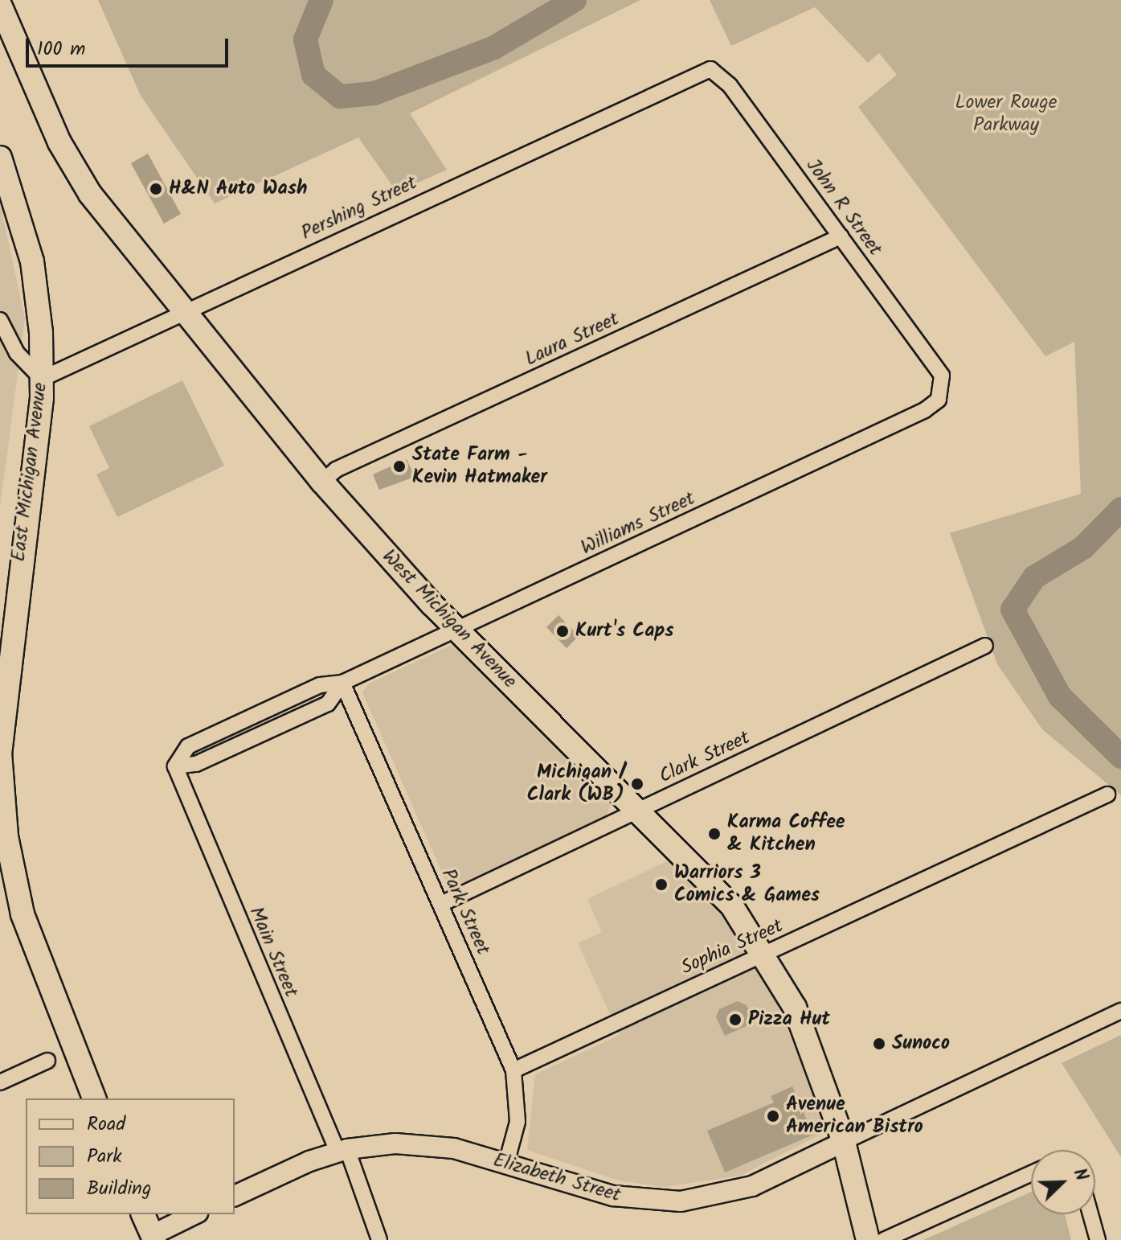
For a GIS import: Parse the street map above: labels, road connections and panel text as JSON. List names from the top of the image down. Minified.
{"streets":{"main road":["East Michigan Avenue","West Michigan Avenue"],"street":["John R Street","Pershing Street","Laura Street","Williams Street","Clark Street","Park Street","Sophia Street","Main Street","Elizabeth Street"]},"crossings":[["John R Street","Pershing Street"],["John R Street","Laura Street"],["John R Street","Williams Street"],["Pershing Street","East Michigan Avenue"],["Pershing Street","West Michigan Avenue"],["Laura Street","West Michigan Avenue"],["Williams Street","West Michigan Avenue"],["Williams Street","Park Street"],["Williams Street","Main Street"],["West Michigan Avenue","Clark Street"],["West Michigan Avenue","Sophia Street"],["West Michigan Avenue","Elizabeth Street"],["Clark Street","Park Street"],["Park Street","Sophia Street"],["Park Street","Elizabeth Street"],["Main Street","Elizabeth Street"]],"parks":["Lower Rouge Parkway"],"places":["H&N Auto Wash","State Farm - Kevin Hatmaker","Kurt's Caps","Michigan / Clark (WB)","Karma Coffee & Kitchen","Warriors 3 Comics & Games","Pizza Hut","Sunoco","Avenue American Bistro"],"legend":["Road","Park","Building"],"scale_bar":"100 m","north":"top right"}
